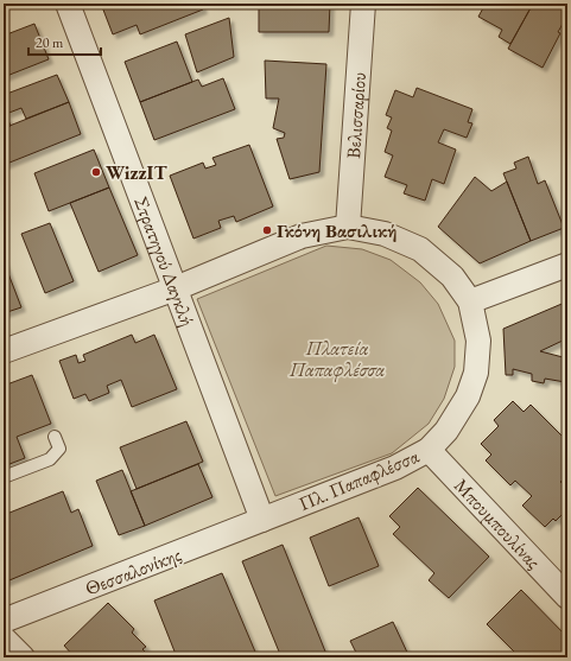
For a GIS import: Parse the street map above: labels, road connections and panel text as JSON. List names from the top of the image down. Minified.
{"streets":{"street":["Βελισσαρίου","Στρατηγού Δαγκλή","Πλ. Παπαφλέσσα","Μπουμπουλίνας","Θεσσαλονίκης"]},"crossings":[["Βελισσαρίου","Πλ. Παπαφλέσσα"],["Στρατηγού Δαγκλή","Πλ. Παπαφλέσσα"],["Στρατηγού Δαγκλή","Θεσσαλονίκης"],["Πλ. Παπαφλέσσα","Μπουμπουλίνας"],["Πλ. Παπαφλέσσα","Θεσσαλονίκης"]],"parks":["Πλατεία Παπαφλέσσα"],"places":["WizzIT","Γκόνη Βασιλική"],"scale_bar":"20 m"}
